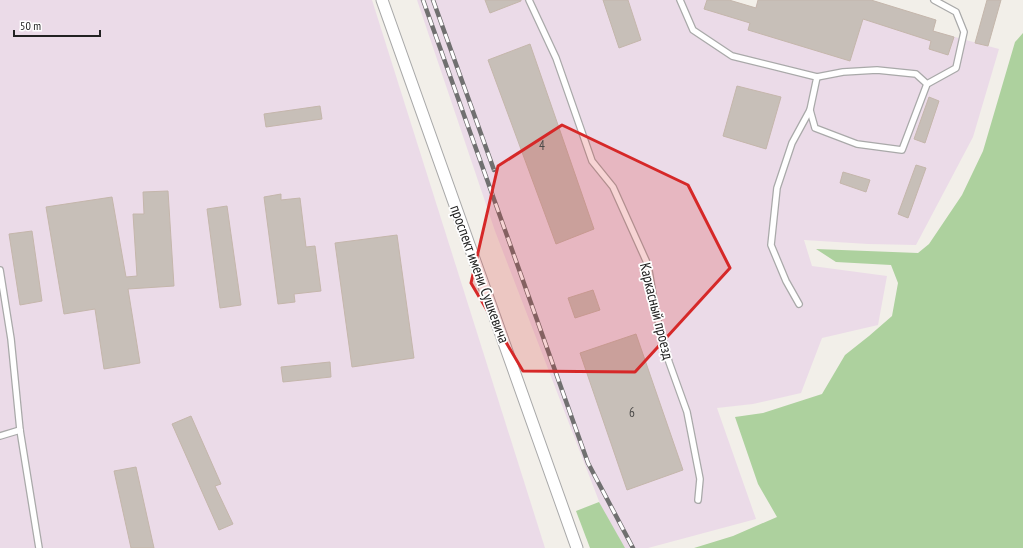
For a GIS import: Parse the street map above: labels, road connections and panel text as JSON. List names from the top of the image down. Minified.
{"streets":{"street":["проспект имени Сушкевича"],"lane":["Каркасный проезд"]},"house_numbers":["4","6"],"scale_bar":"50 m"}
